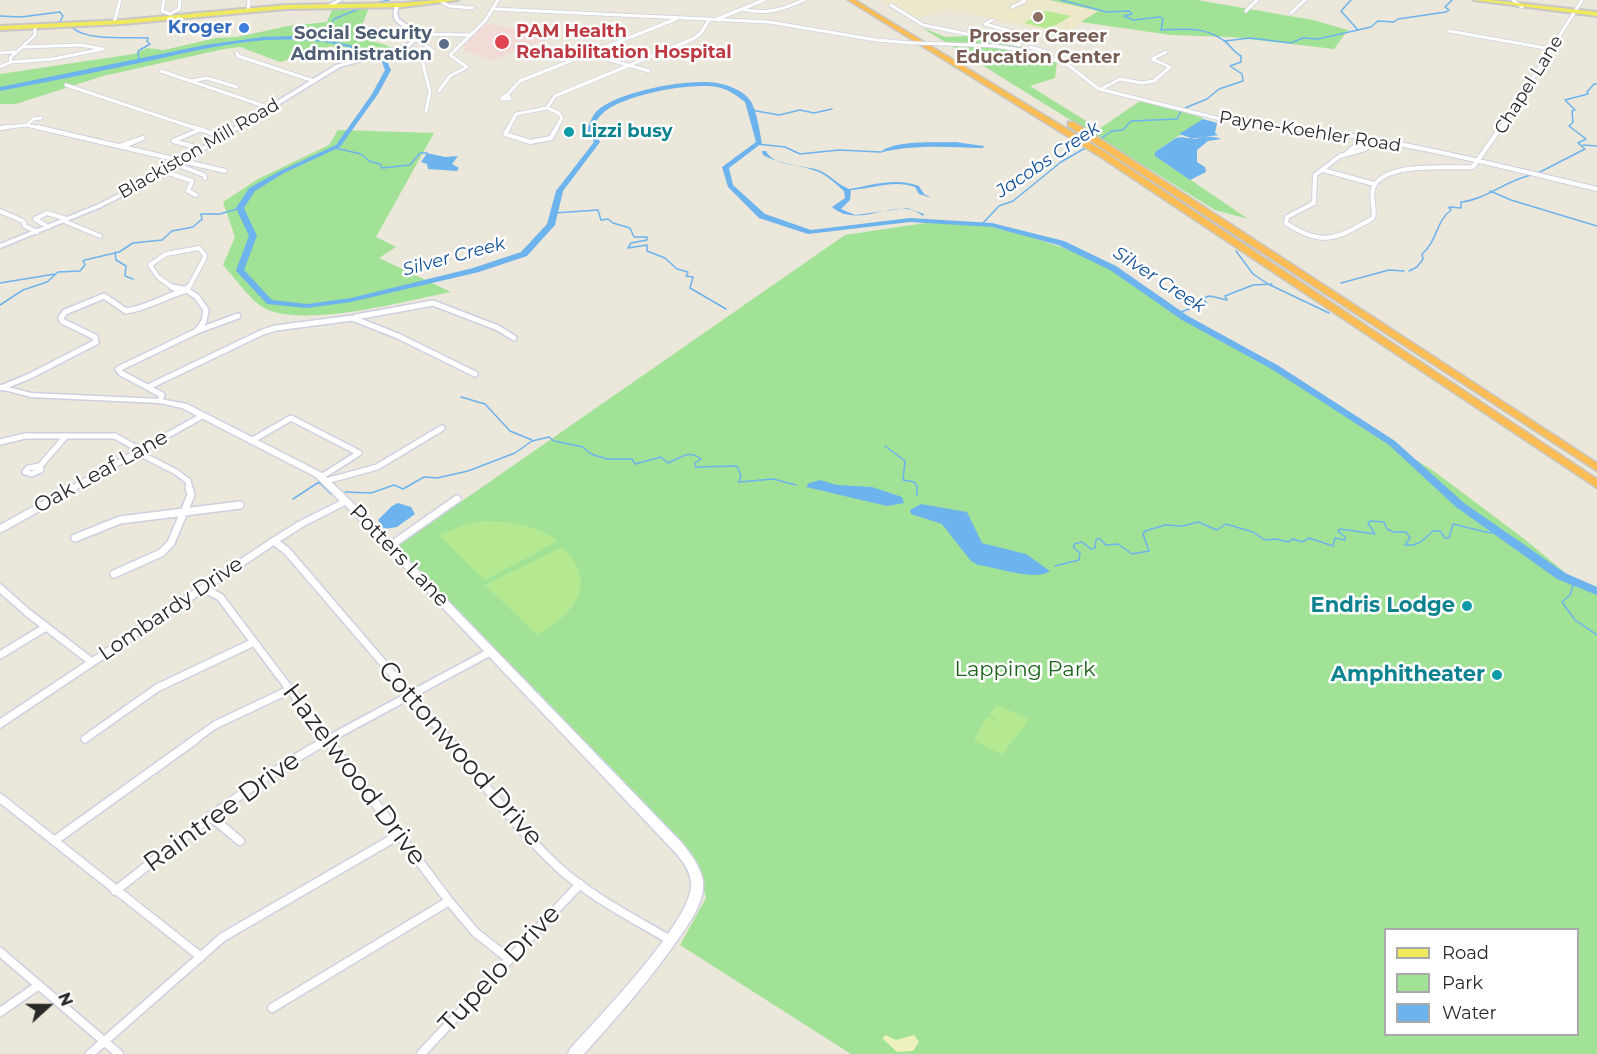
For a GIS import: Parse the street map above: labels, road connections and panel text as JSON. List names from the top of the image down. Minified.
{"streets":{"main road":["Blackiston Mill Road","Potters Lane","Lombardy Drive"],"street":["Chapel Lane","Payne-Koehler Road","Oak Leaf Lane","Cottonwood Drive","Hazelwood Drive","Raintree Drive","Tupelo Drive"]},"crossings":[["Chapel Lane","Payne-Koehler Road"],["Oak Leaf Lane","Potters Lane"],["Potters Lane","Lombardy Drive"],["Potters Lane","Cottonwood Drive"],["Potters Lane","Raintree Drive"],["Lombardy Drive","Cottonwood Drive"],["Lombardy Drive","Hazelwood Drive"],["Cottonwood Drive","Raintree Drive"],["Cottonwood Drive","Tupelo Drive"],["Hazelwood Drive","Raintree Drive"],["Hazelwood Drive","Tupelo Drive"]],"water":["Jacobs Creek","Silver Creek"],"parks":["Lapping Park"],"places":["Prosser Career Education Center","Kroger","PAM Health Rehabilitation Hospital","Social Security Administration","Lizzi busy","Endris Lodge","Amphitheater"],"legend":["Road","Park","Water"],"north":"right"}
